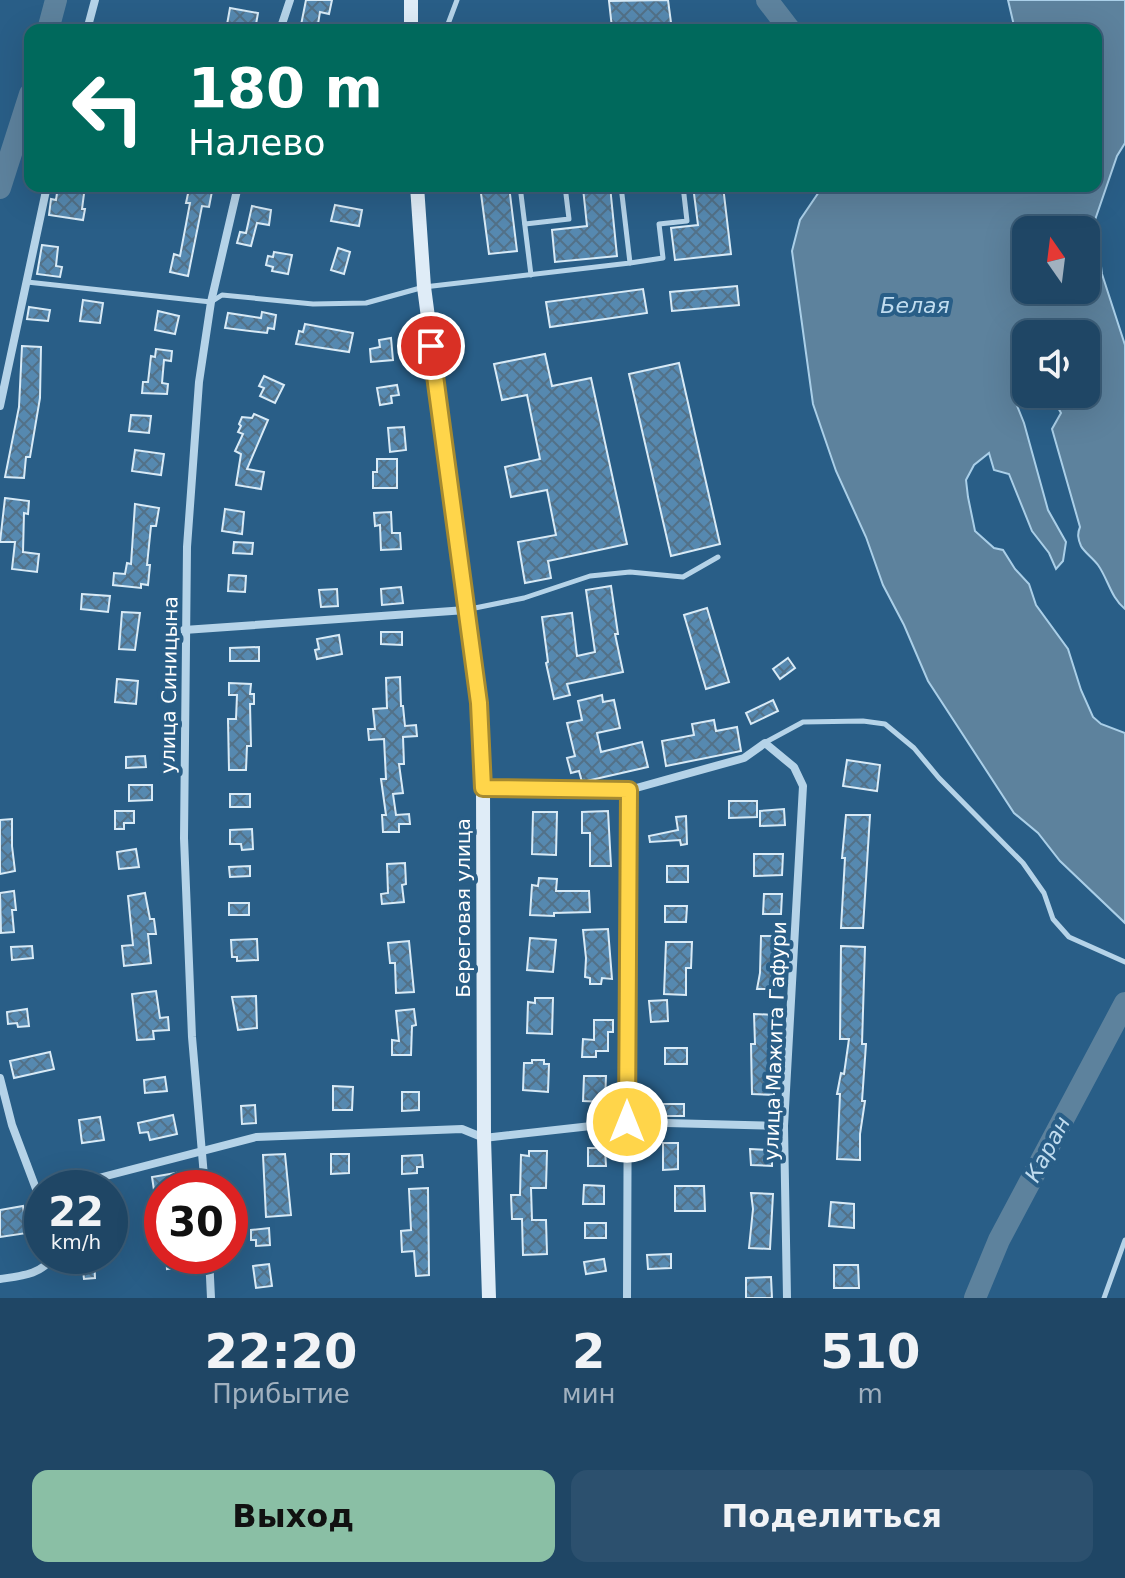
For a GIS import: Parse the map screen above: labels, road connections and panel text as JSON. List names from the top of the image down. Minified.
{"streets":{"main road":["Береговая улица"],"street":["улица Синицына","улица Мажита Гафури"]},"water":["Белая","Каран"],"north":"top","page":{"turn":["180 m","Налево"],"speed":"22 km/h","limit":"30","eta":["22:20","Прибытие","2","мин","510","m"],"buttons":["Выход","Поделиться"]}}
